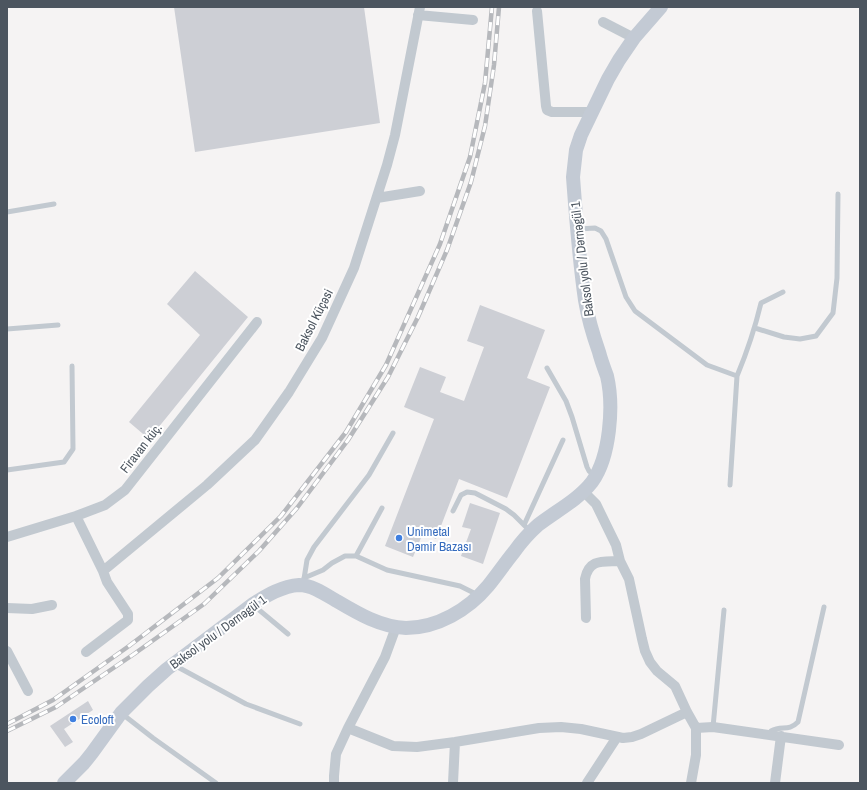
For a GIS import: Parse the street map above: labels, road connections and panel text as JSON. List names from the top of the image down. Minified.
{"streets":{"main road":["Baksol yolu / Dərnəgül 1"],"street":["Baksol Küçəsi","Firavan küç."]},"places":["Unimetal Dəmir Bazası","Ecoloft"]}
